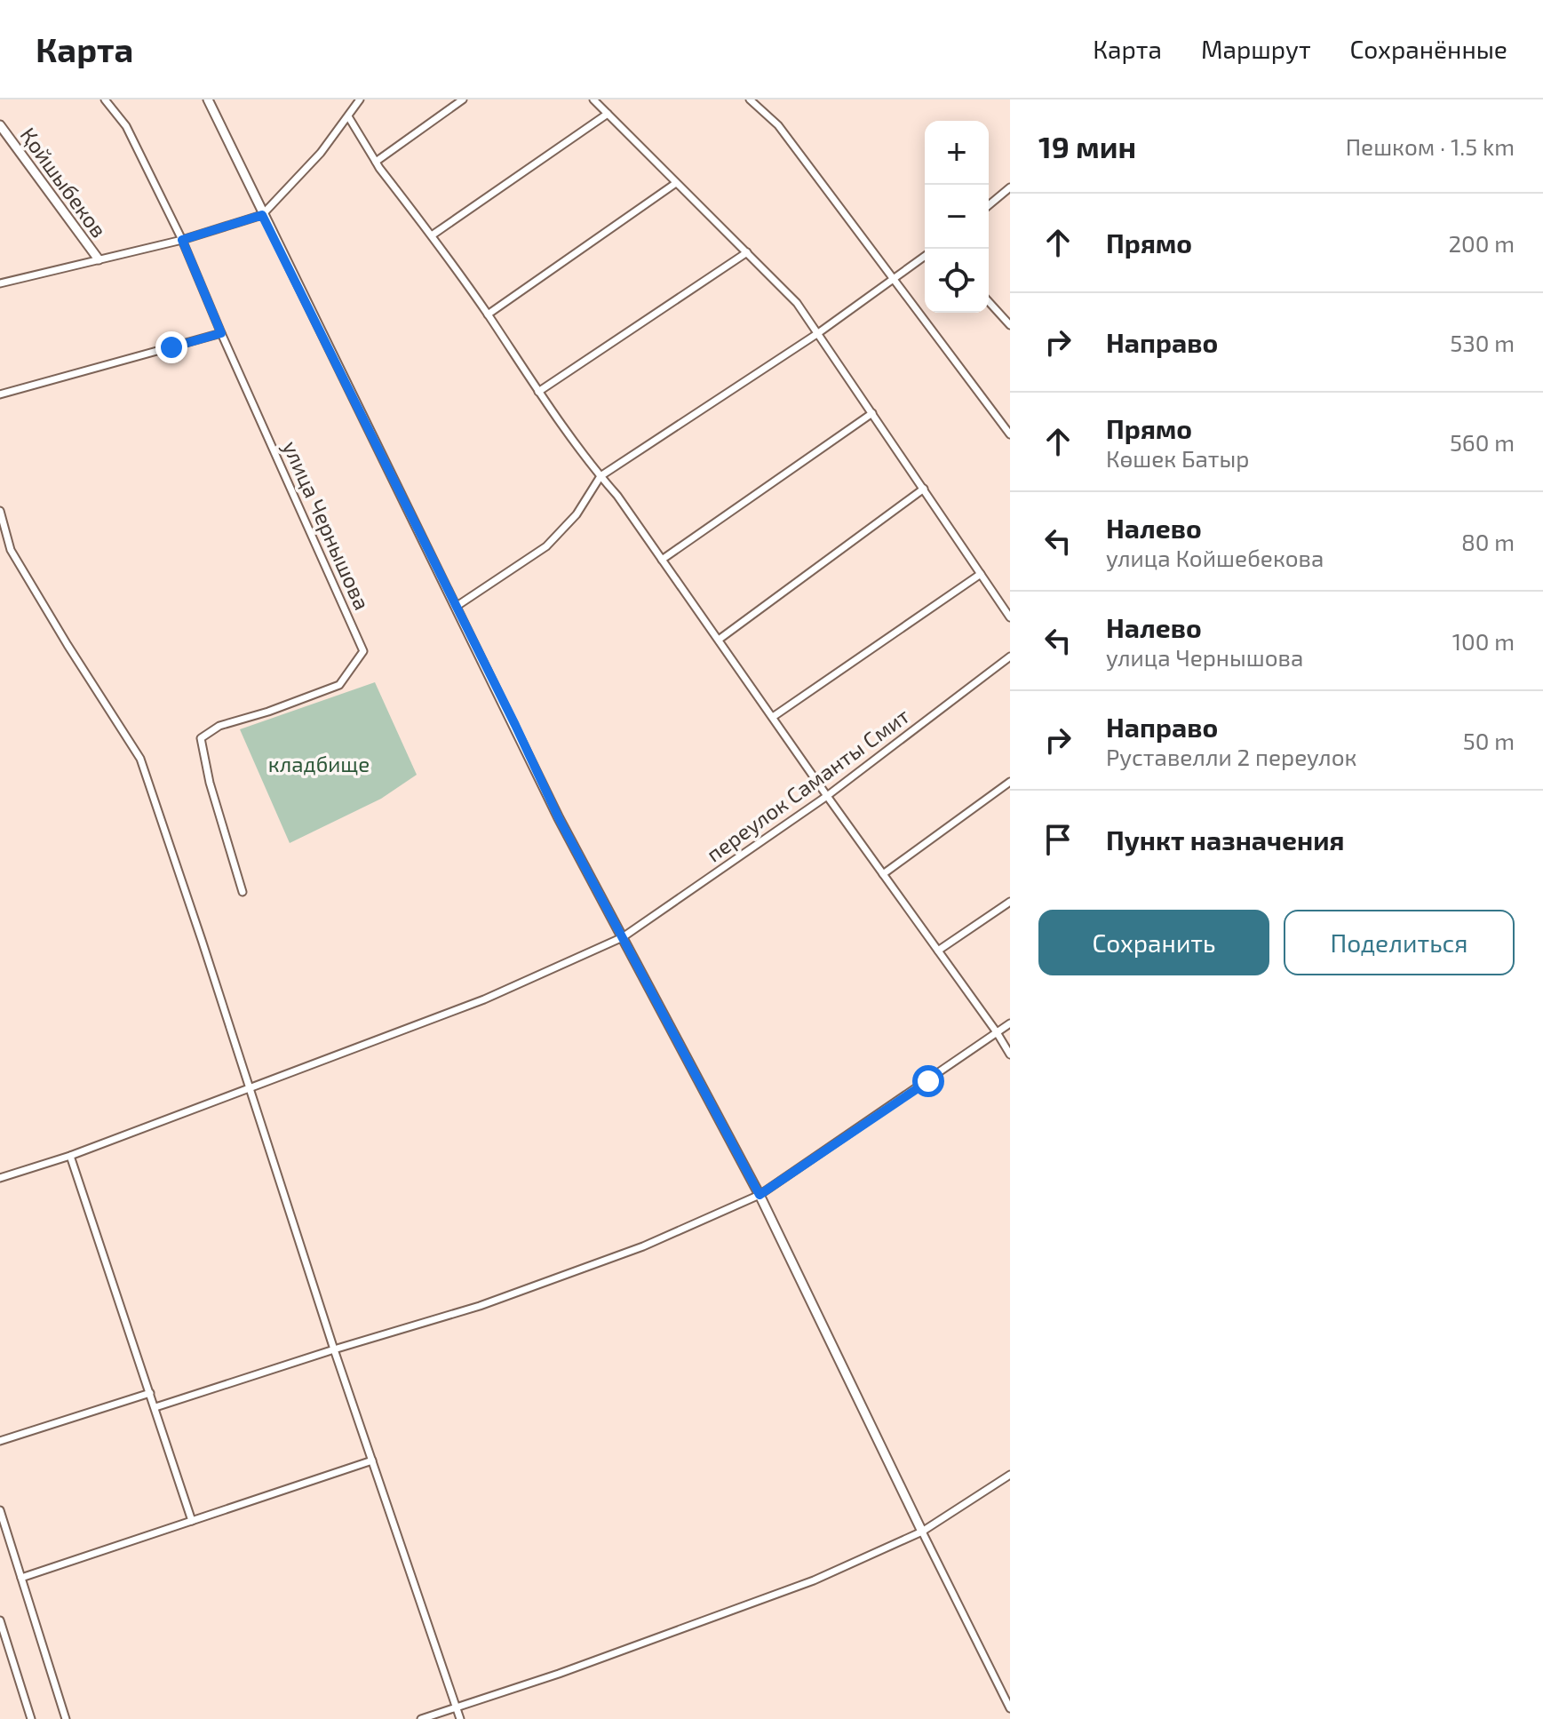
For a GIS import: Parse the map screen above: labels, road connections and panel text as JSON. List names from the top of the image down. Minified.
{"streets":{"street":["Қойшыбеков","улица Чернышова","переулок Саманты Смит"]},"parks":["кладбище"],"page":{"header":"Карта","nav":["Карта","Маршрут","Сохранённые"],"heading":["19 мин","Пешком · 1.5 km"],"map_buttons":["+","−"],"list":[["Прямо","200 m"],["Направо","530 m"],["Прямо","Көшек Батыр","560 m"],["Налево","улица Койшебекова","80 m"],["Налево","улица Чернышова","100 m"],["Направо","Руставелли 2 переулок","50 m"],"Пункт назначения"],"buttons":["Сохранить","Поделиться"]}}
